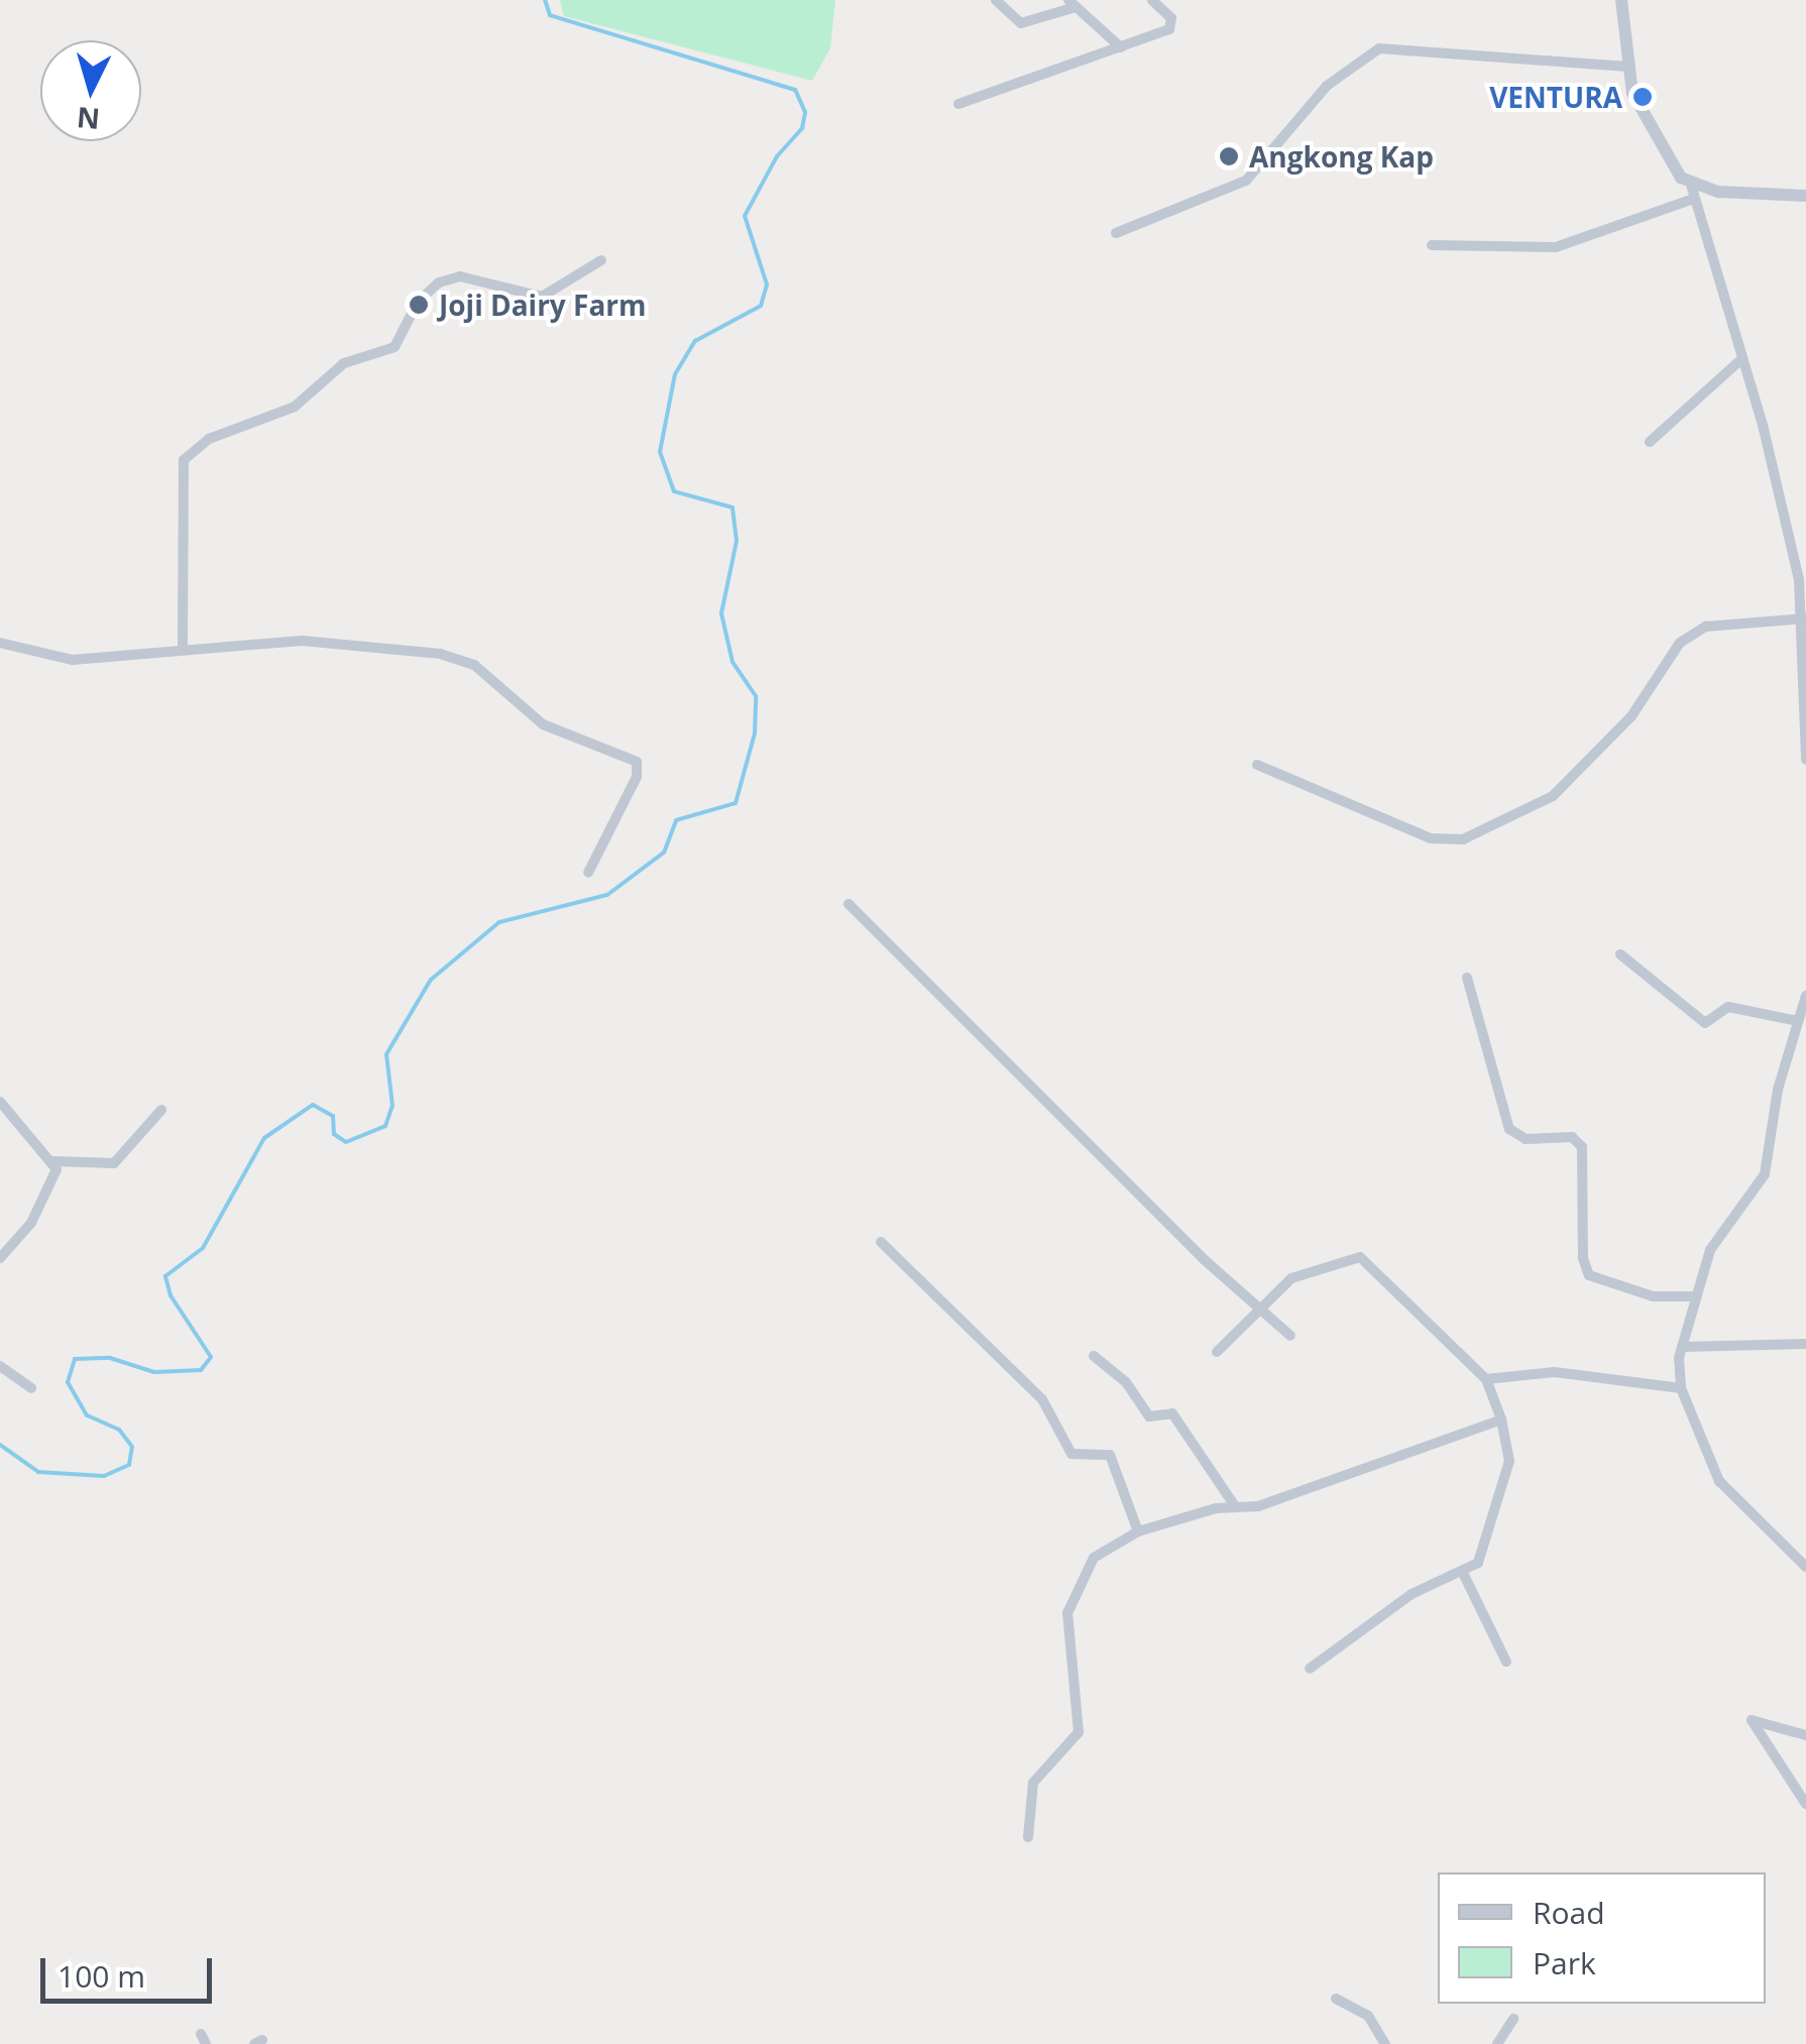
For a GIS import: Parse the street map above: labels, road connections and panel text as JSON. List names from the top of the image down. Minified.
{"places":["VENTURA","Angkong Kap","Joji Dairy Farm"],"legend":["Road","Park"],"scale_bar":"100 m","north":"bottom"}
